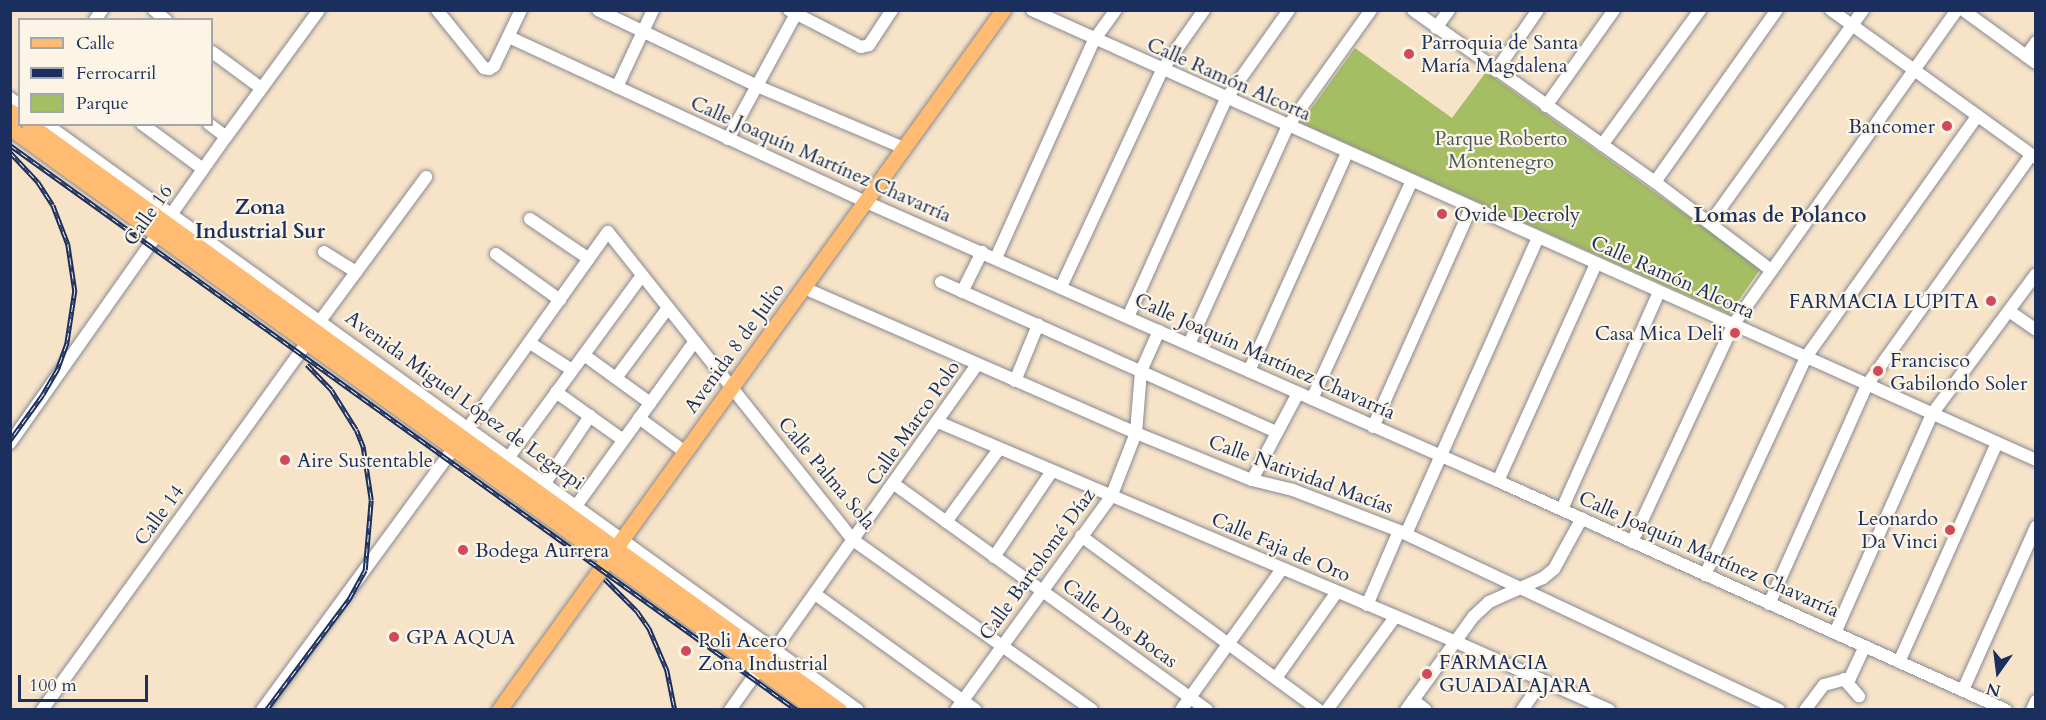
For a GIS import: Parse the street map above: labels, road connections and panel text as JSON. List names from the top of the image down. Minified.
{"streets":{"main road":["Avenida 8 de Julio","Avenida Miguel López de Legazpi"],"street":["Calle Ramón Alcorta","Calle Joaquín Martínez Chavarría","Calle 16","Calle Marco Polo","Calle Palma Sola","Calle Natividad Macías","Calle 14","Calle Faja de Oro","Calle Bartolomé Díaz","Calle Dos Bocas"]},"crossings":[["Calle Joaquín Martínez Chavarría","Avenida 8 de Julio"],["Calle Joaquín Martínez Chavarría","Calle Bartolomé Díaz"],["Calle 16","Avenida Miguel López de Legazpi"],["Avenida 8 de Julio","Avenida Miguel López de Legazpi"],["Avenida 8 de Julio","Calle Palma Sola"],["Avenida 8 de Julio","Calle Natividad Macías"],["Avenida Miguel López de Legazpi","Calle Marco Polo"],["Avenida Miguel López de Legazpi","Calle 14"],["Calle Marco Polo","Calle Palma Sola"],["Calle Marco Polo","Calle Natividad Macías"],["Calle Marco Polo","Calle Faja de Oro"],["Calle Marco Polo","Calle Dos Bocas"],["Calle Palma Sola","Calle Bartolomé Díaz"],["Calle Natividad Macías","Calle Bartolomé Díaz"],["Calle Faja de Oro","Calle Bartolomé Díaz"],["Calle Bartolomé Díaz","Calle Dos Bocas"]],"districts":["Zona Industrial Sur","Lomas de Polanco"],"parks":["Parque Roberto Montenegro"],"places":["Parroquia de Santa María Magdalena","Bancomer","Ovide Decroly","FARMACIA LUPITA","Casa Mica Deli","Francisco Gabilondo Soler","Aire Sustentable","Leonardo Da Vinci","Bodega Aurrera","GPA AQUA","Poli Acero Zona Industrial","FARMACIA GUADALAJARA"],"legend":["Calle","Ferrocarril","Parque"],"scale_bar":"100 m","north":"bottom"}
